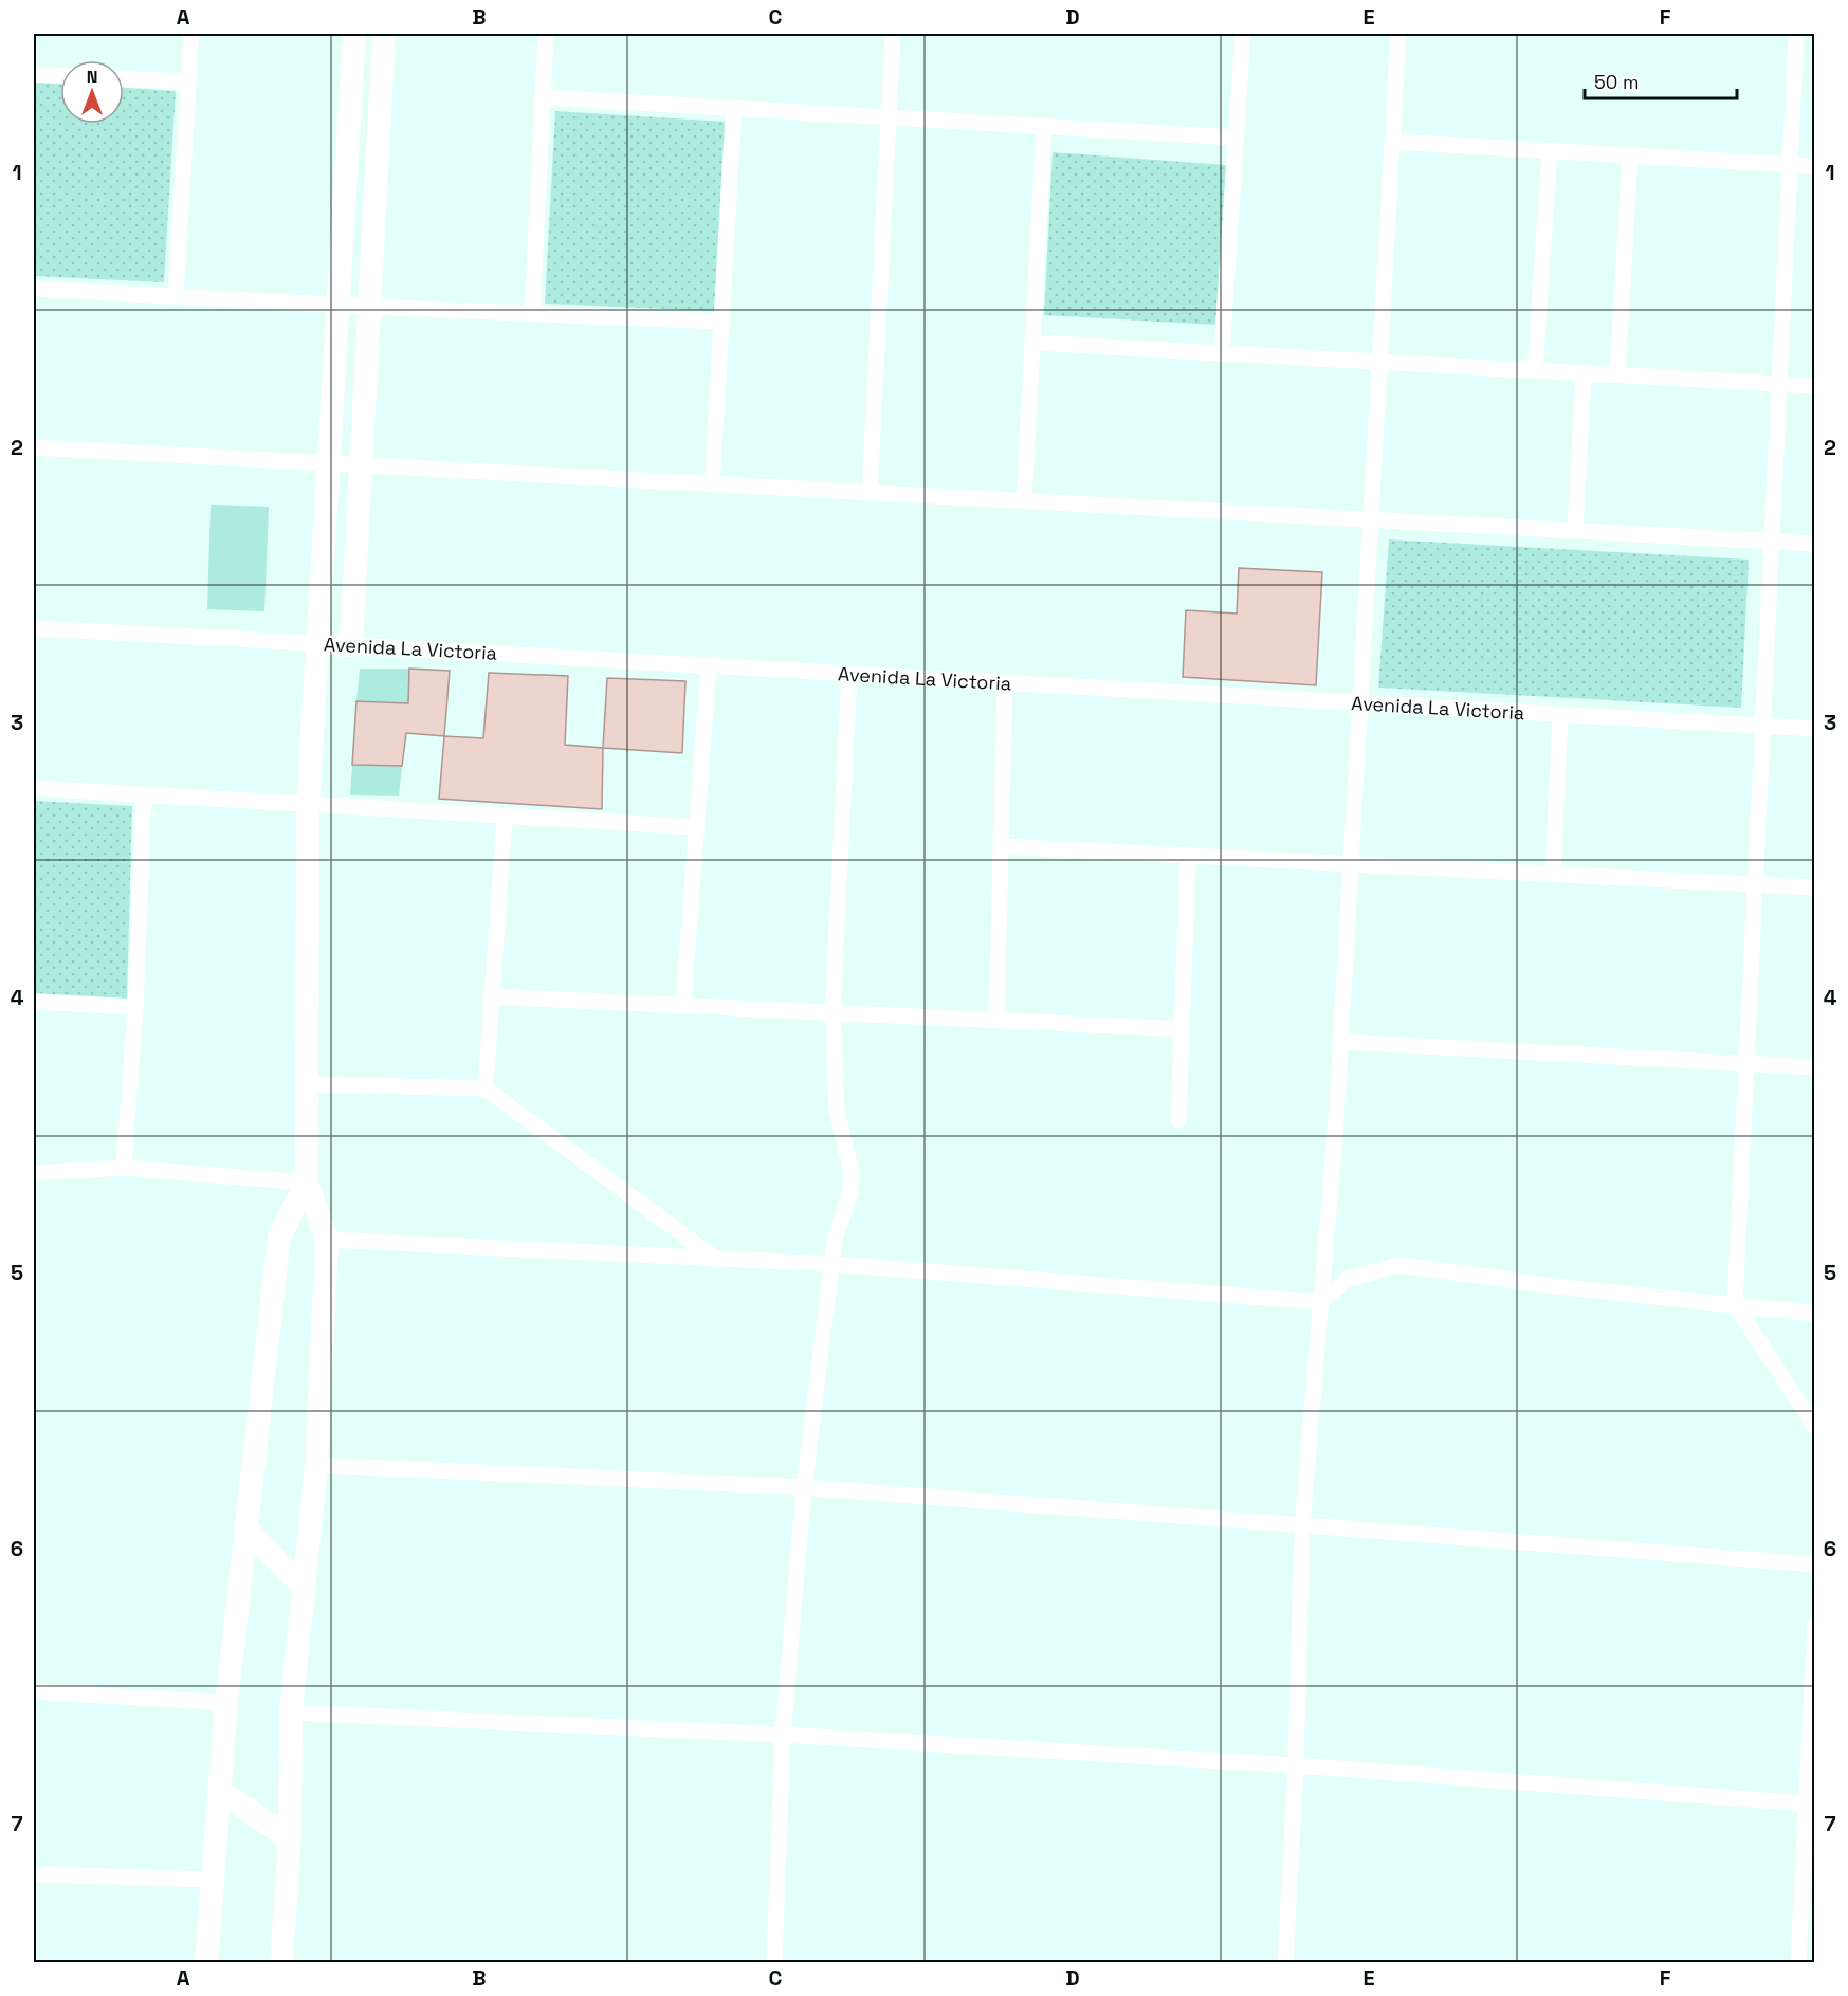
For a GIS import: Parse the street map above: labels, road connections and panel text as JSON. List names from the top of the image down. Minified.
{"streets":{"street":["Avenida La Victoria"]},"scale_bar":"50 m","north":"top","grid":{"columns":["A","B","C","D","E","F"],"rows":["1","2","3","4","5","6","7"]}}
